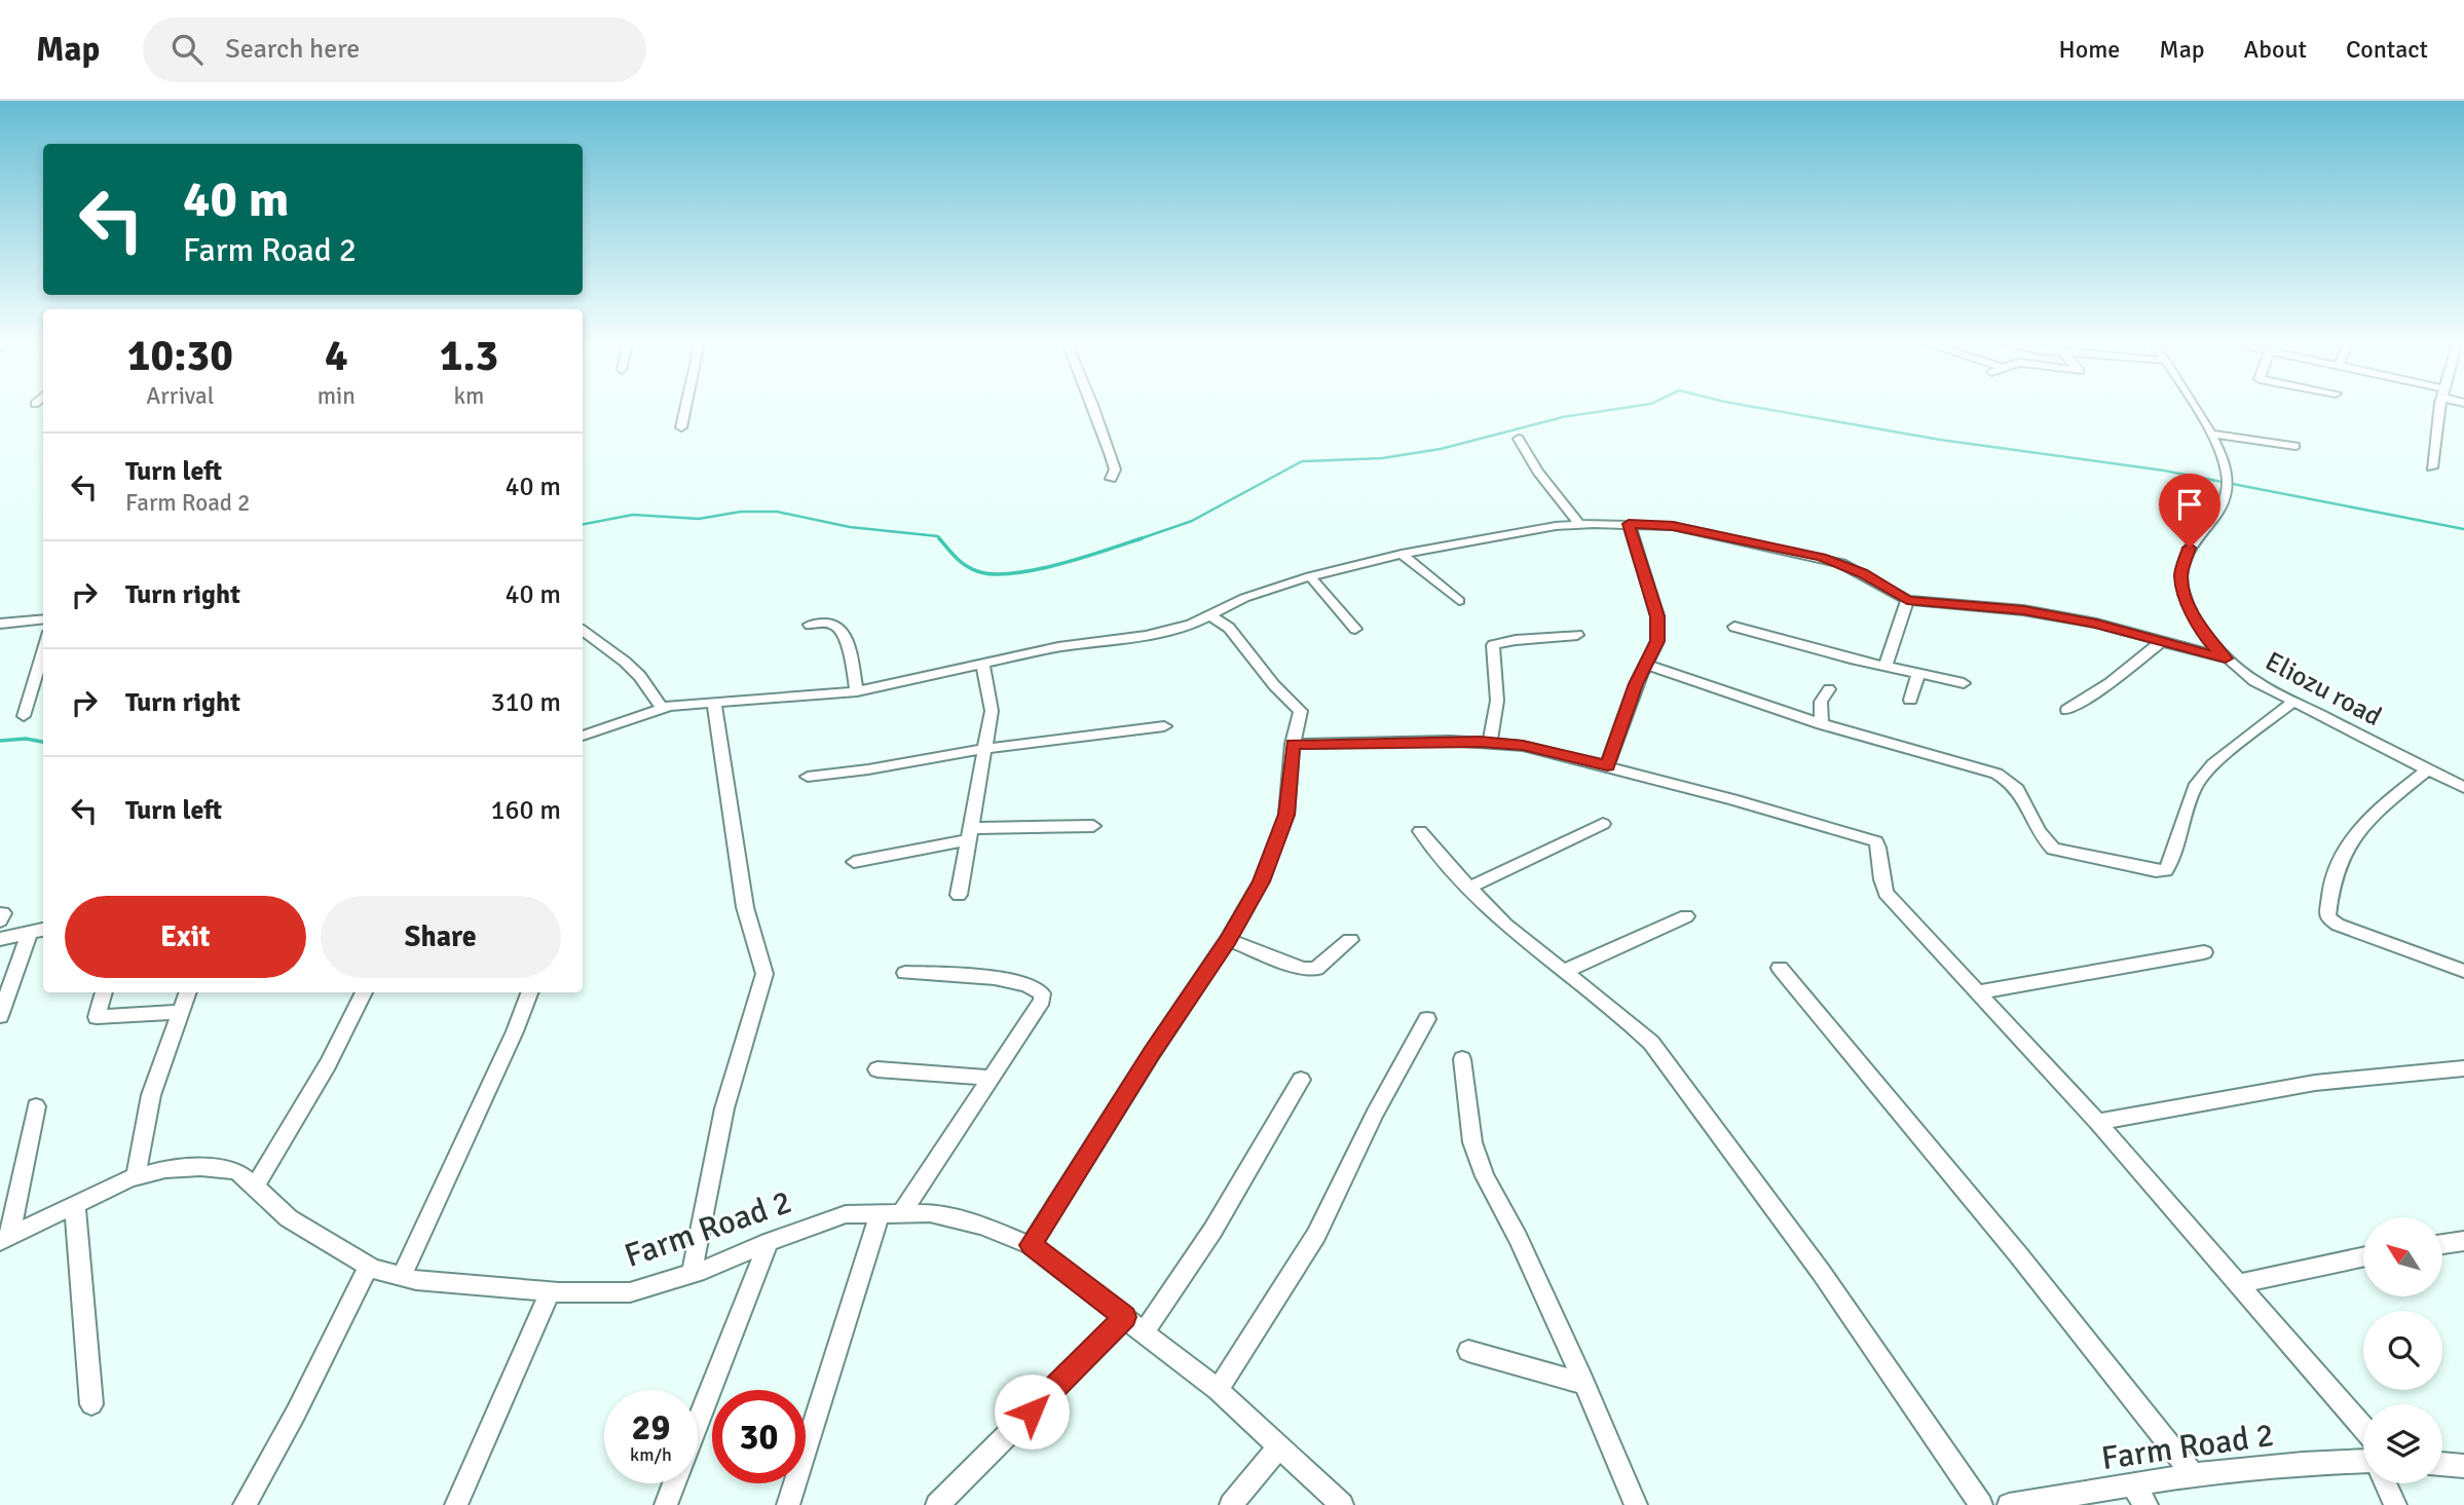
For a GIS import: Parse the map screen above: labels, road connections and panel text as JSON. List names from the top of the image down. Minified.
{"streets":{"street":["Eliozu road","Farm Road 2"]},"north":"top left","page":{"header":"Map","search":"Search here","nav":["Home","Map","About","Contact"],"turn":["40 m","Farm Road 2"],"eta":["10:30","Arrival","4","min","1.3","km"],"list":[{"name":"Turn left","note":"Farm Road 2","value":"40 m"},{"name":"Turn right","value":"40 m"},{"name":"Turn right","value":"310 m"},{"name":"Turn left","value":"160 m"}],"buttons":["Exit","Share"],"speed":"29 km/h","limit":"30"}}
